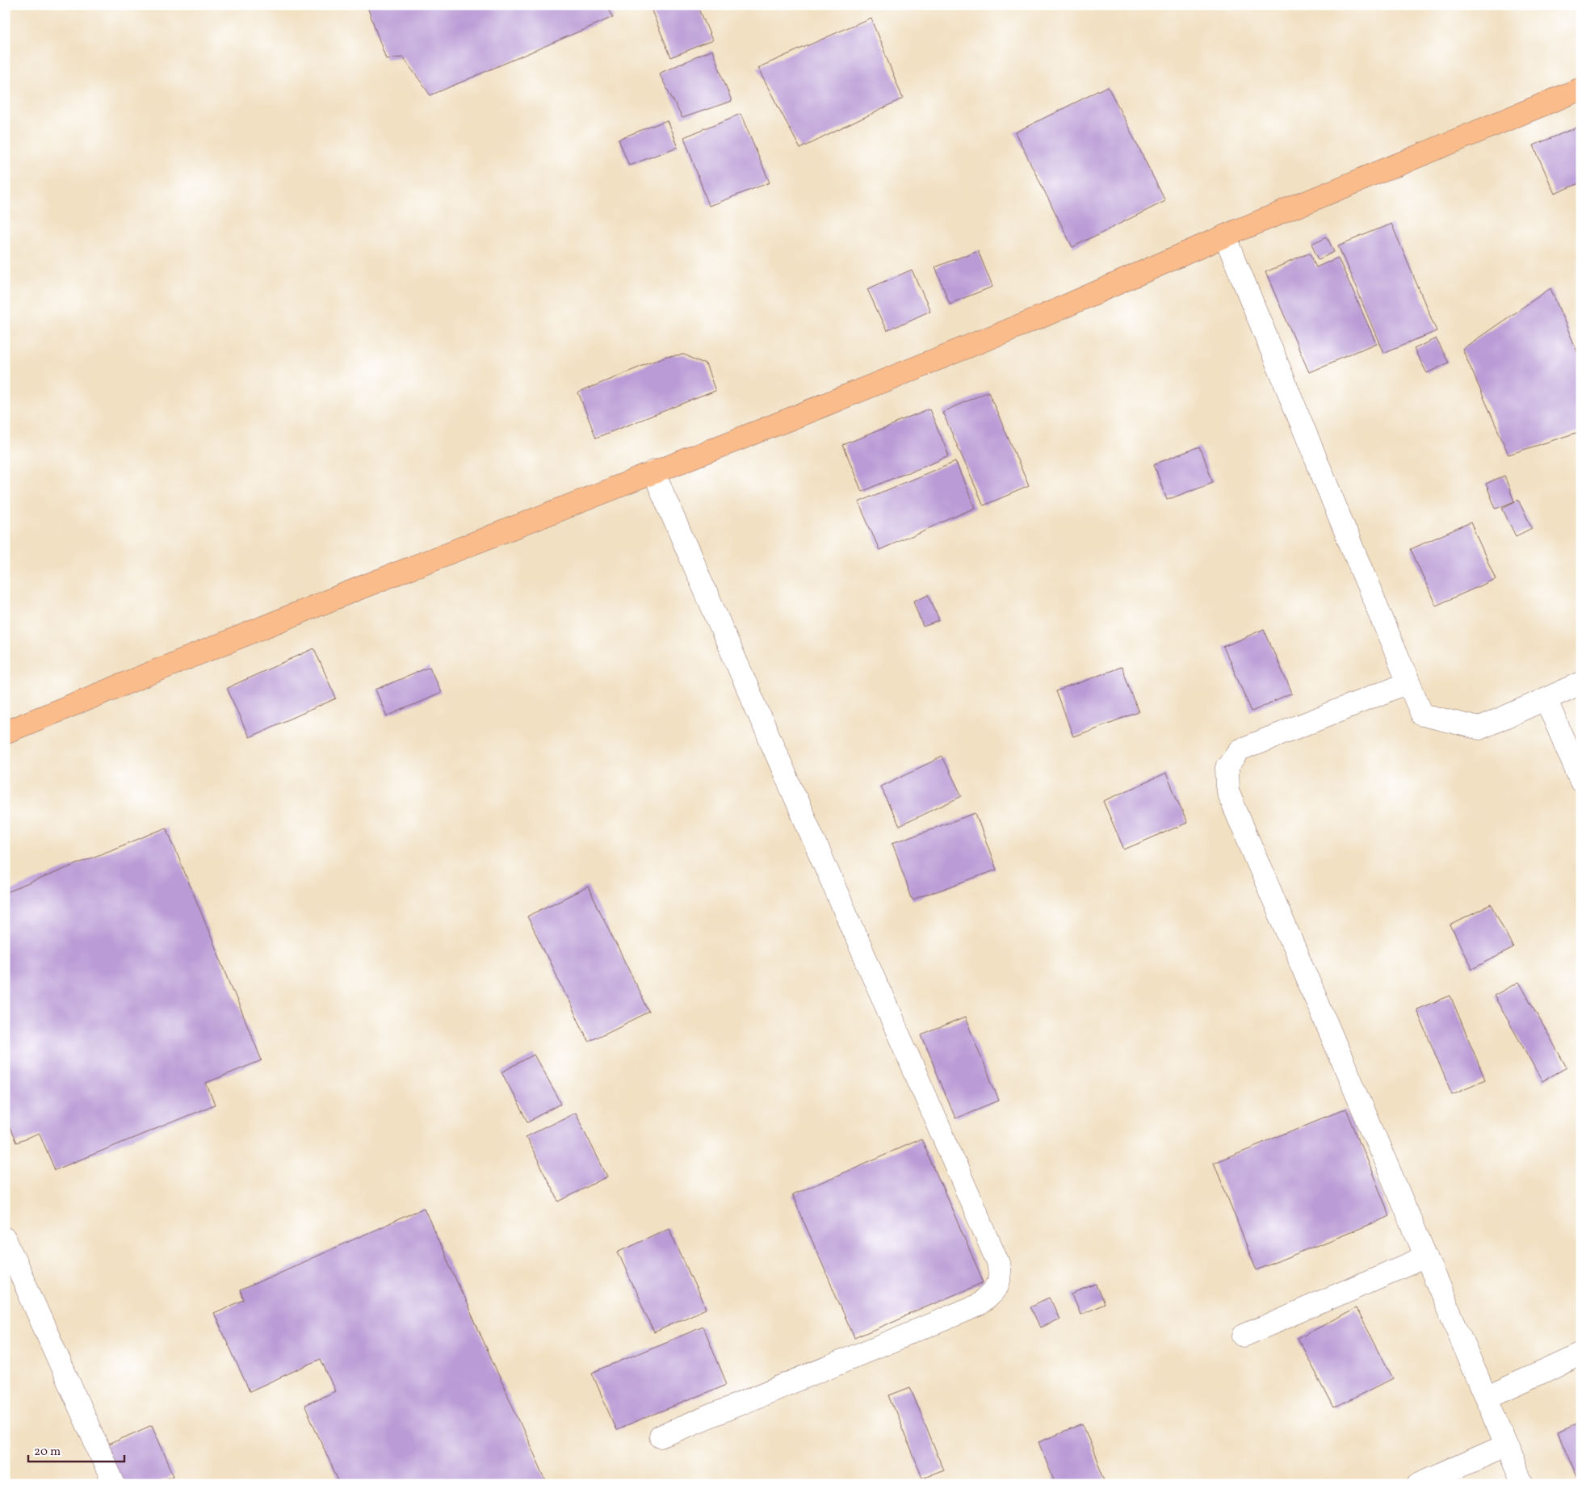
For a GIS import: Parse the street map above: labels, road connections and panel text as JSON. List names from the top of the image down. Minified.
{"scale_bar":"20 m"}
